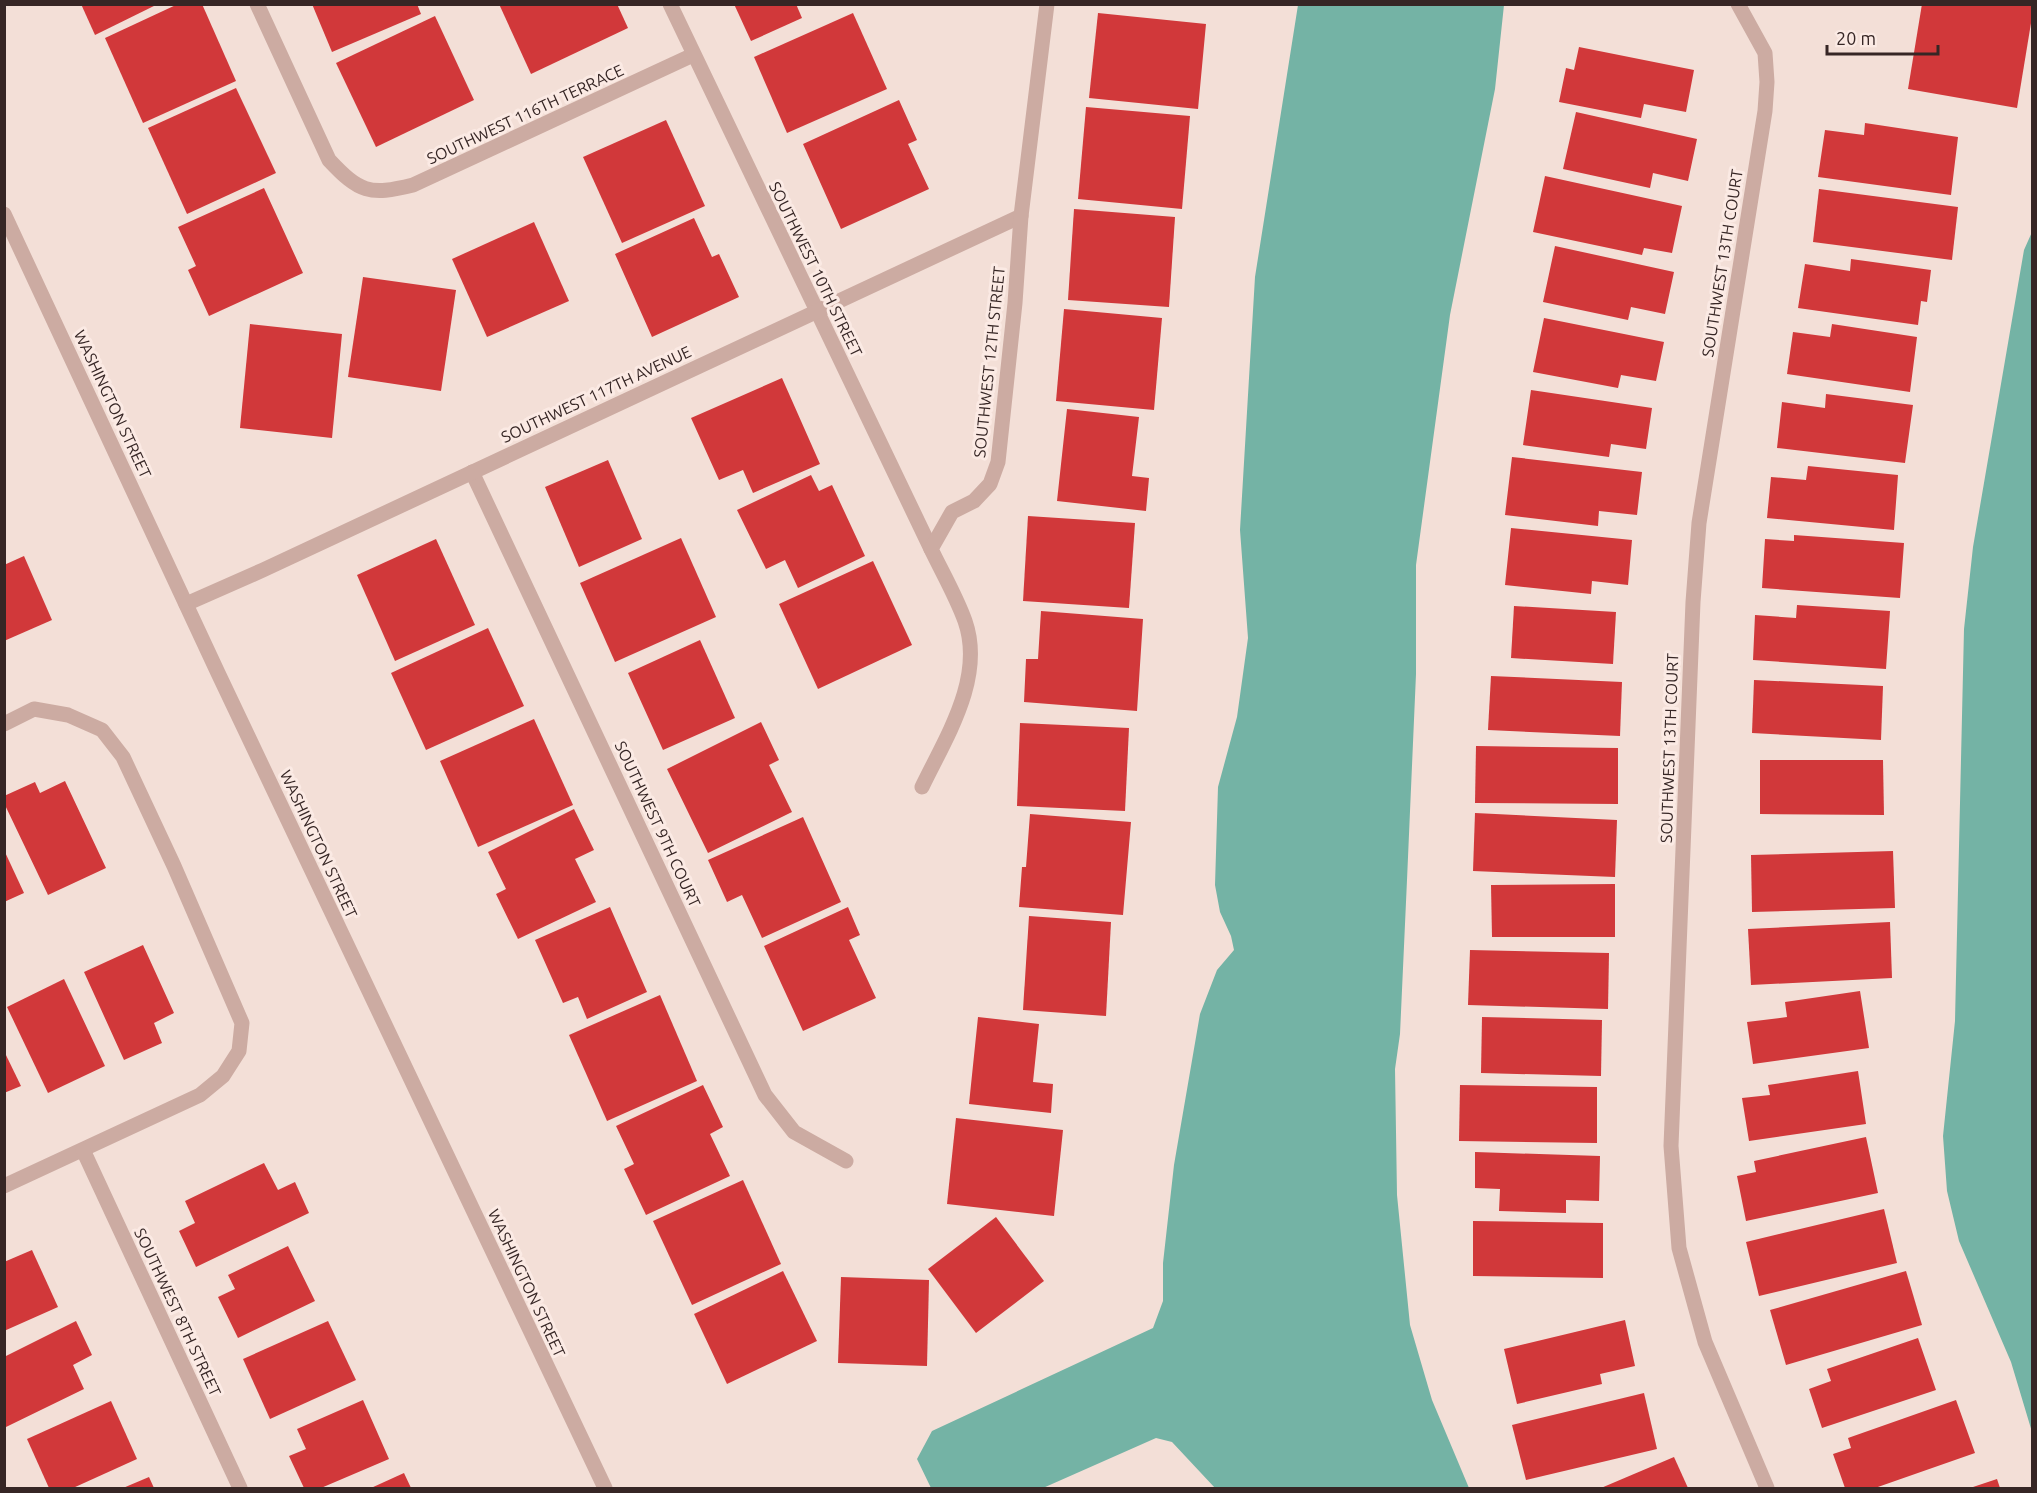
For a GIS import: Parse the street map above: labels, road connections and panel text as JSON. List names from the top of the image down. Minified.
{"streets":{"street":["SOUTHWEST 116TH TERRACE","SOUTHWEST 13TH COURT","SOUTHWEST 10TH STREET","SOUTHWEST 12TH STREET","SOUTHWEST 117TH AVENUE","WASHINGTON STREET","SOUTHWEST 9TH COURT","SOUTHWEST 8TH STREET"]},"crossings":[["SOUTHWEST 116TH TERRACE","SOUTHWEST 10TH STREET"],["SOUTHWEST 10TH STREET","SOUTHWEST 12TH STREET"],["SOUTHWEST 10TH STREET","SOUTHWEST 117TH AVENUE"],["SOUTHWEST 12TH STREET","SOUTHWEST 117TH AVENUE"],["SOUTHWEST 117TH AVENUE","WASHINGTON STREET"],["SOUTHWEST 117TH AVENUE","SOUTHWEST 9TH COURT"]],"scale_bar":"20 m"}
